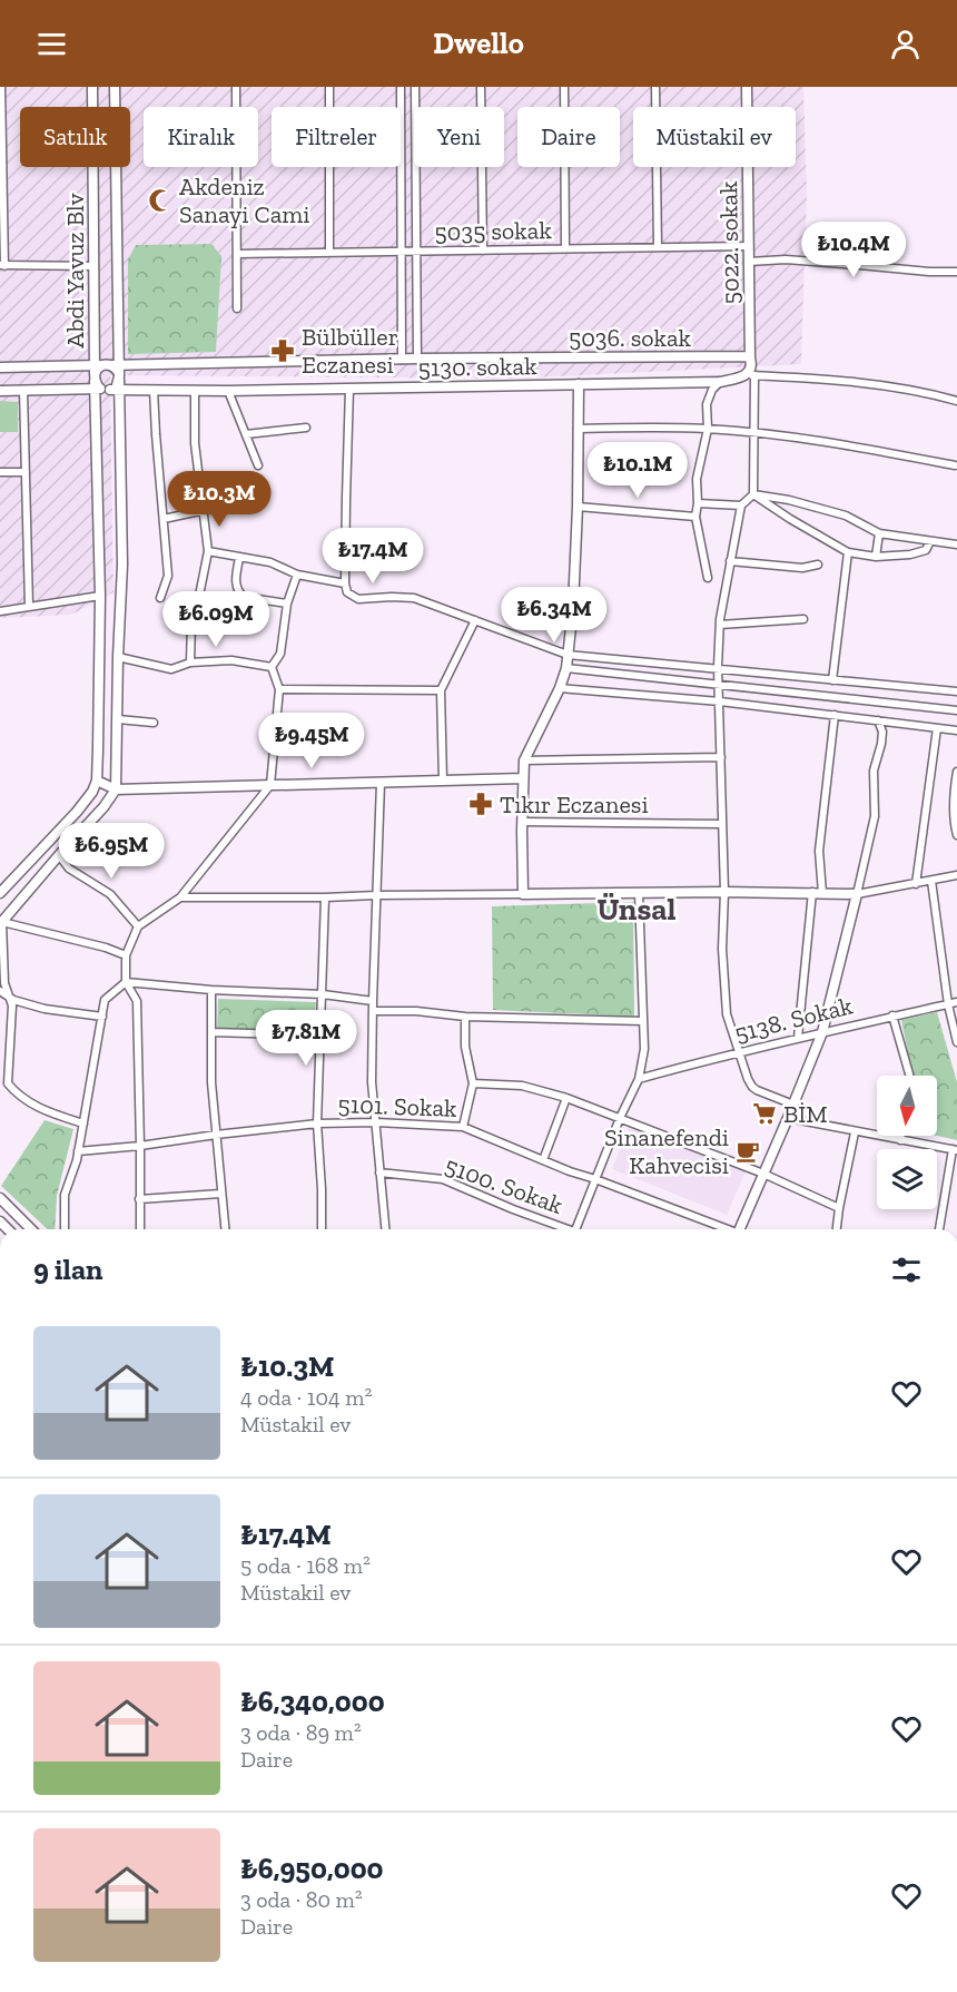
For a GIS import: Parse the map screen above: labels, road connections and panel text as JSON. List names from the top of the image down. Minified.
{"streets":{"main road":["5022. sokak","Abdi Yavuz Blv","5036. sokak","5130. sokak"],"street":["5035 sokak","5138. Sokak","5101. Sokak","5100. Sokak"]},"crossings":[["5035 sokak","5022. sokak"],["5022. sokak","5036. sokak"],["Abdi Yavuz Blv","5036. sokak"],["Abdi Yavuz Blv","5130. sokak"],["5036. sokak","5130. sokak"]],"districts":["Ünsal"],"places":{"mosque":["Akdeniz Sanayi Cami"],"pharmacy":["Bülbüller Eczanesi","Tıkır Eczanesi"],"supermarket":["BİM"],"cafe":["Sinanefendi Kahvecisi"]},"north":"bottom","page":{"header":"Dwello","chip":["Satılık","Kiralık","Filtreler","Yeni","Daire","Müstakil ev"],"price":["₺10.4M","₺10.1M","₺10.3M","₺17.4M","₺6.34M","₺6.09M","₺9.45M","₺6.95M","₺7.81M"],"heading":"9 ilan","list":[{"name":"₺10.3M","note":"4 oda · 104 m² · Müstakil ev"},{"name":"₺17.4M","note":"5 oda · 168 m² · Müstakil ev"},{"name":"₺6,340,000","note":"3 oda · 89 m² · Daire"},{"name":"₺6,950,000","note":"3 oda · 80 m² · Daire"}]}}
